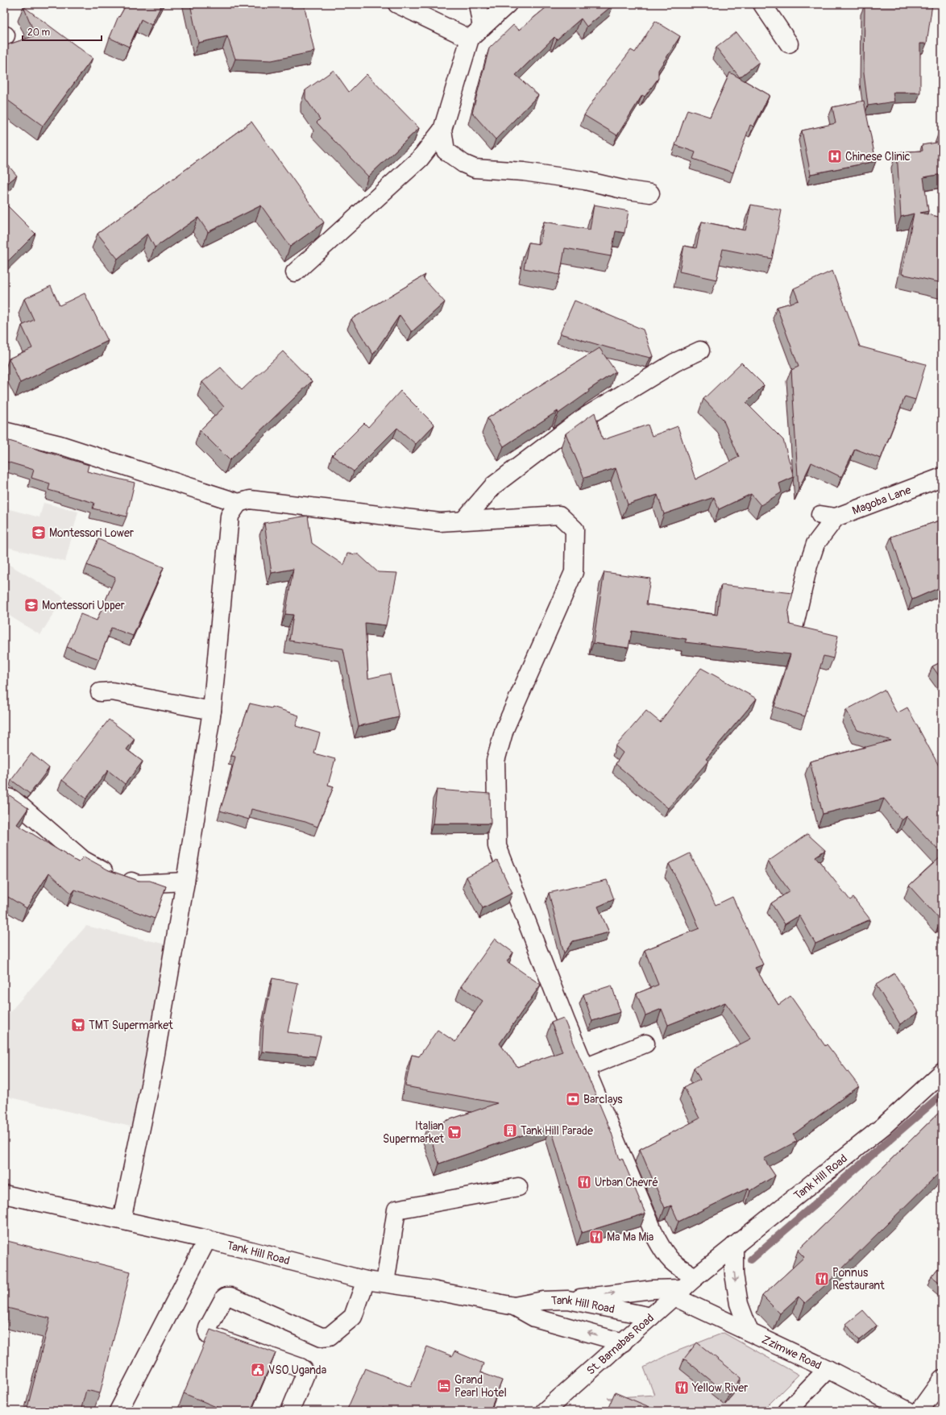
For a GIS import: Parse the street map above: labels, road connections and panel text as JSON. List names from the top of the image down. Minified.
{"streets":{"street":["Magoba Lane","Tank Hill Road","St. Barnabas Road","Zzimwe Road"]},"crossings":[["Tank Hill Road","St. Barnabas Road"],["Tank Hill Road","Zzimwe Road"],["St. Barnabas Road","Zzimwe Road"]],"places":{"hospital":["Chinese Clinic"],"school or university":["Montessori Lower","Montessori Upper"],"supermarket":["TMT Supermarket","Italian Supermarket"],"bank":["Barclays"],"building":["Tank Hill Parade"],"restaurant":["Urban Chevré","Ma Ma Mia","Ponnus Restaurant","Yellow River"],"public building":["VSO Uganda"],"hotel":["Grand Pearl Hotel"]},"scale_bar":"20 m"}
